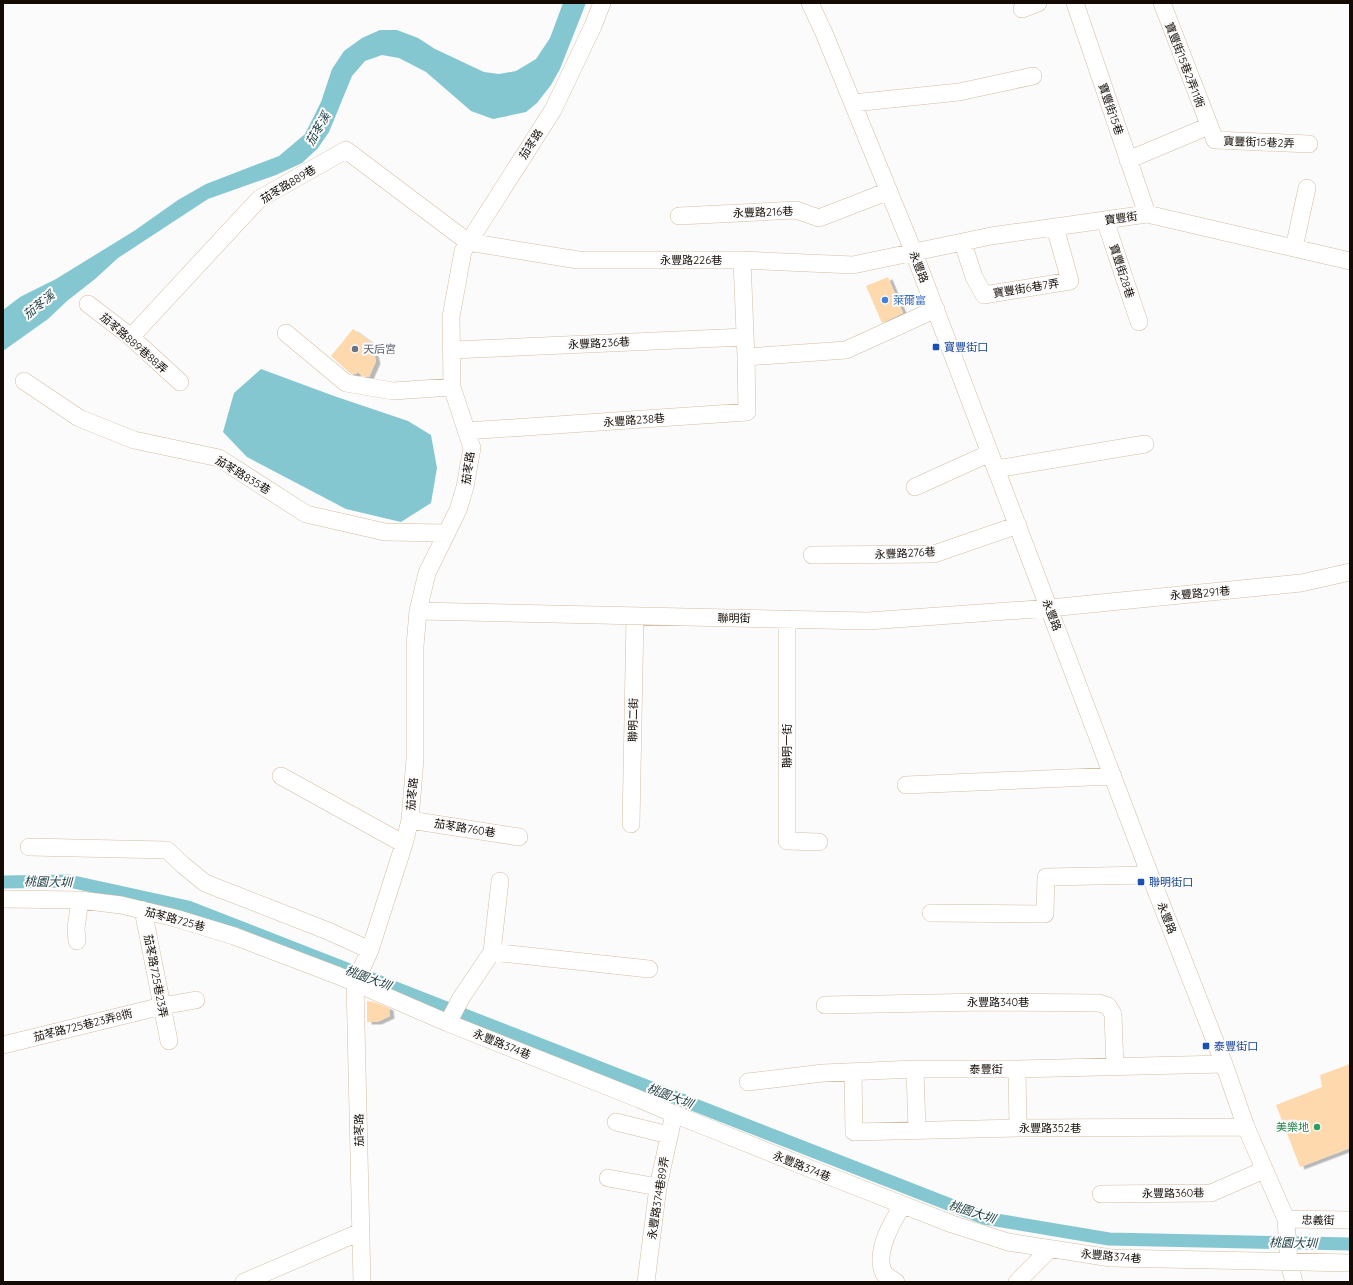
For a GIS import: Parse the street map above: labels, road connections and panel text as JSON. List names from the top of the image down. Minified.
{"streets":{"street":["寶豐街15巷2弄11衖","寶豐街15巷","寶豐街15巷2弄","茄苳路","茄苳路889巷","永豐路216巷","寶豐街","永豐路226巷","永豐路","寶豐街28巷","寶豐街6巷7弄","茄苳路889巷88弄","永豐路236巷","永豐路238巷","茄苳路835巷","永豐路276巷","永豐路291巷","聯明街","聯明二街","聯明一街","茄苳路760巷","茄苳路725巷","茄苳路725巷23弄","永豐路340巷","茄苳路725巷23弄8衖","永豐路374巷","泰豐街","永豐路352巷","永豐路360巷","永豐路374巷89弄","忠義街"]},"crossings":[["寶豐街15巷2弄11衖","寶豐街15巷2弄"],["寶豐街15巷","寶豐街"],["茄苳路","茄苳路889巷"],["茄苳路","永豐路226巷"],["茄苳路","永豐路236巷"],["茄苳路","永豐路238巷"],["茄苳路","茄苳路835巷"],["茄苳路","聯明街"],["茄苳路","茄苳路760巷"],["茄苳路","永豐路374巷"],["茄苳路889巷","永豐路226巷"],["茄苳路889巷","茄苳路889巷88弄"],["永豐路216巷","永豐路"],["寶豐街","永豐路226巷"],["寶豐街","永豐路"],["寶豐街","寶豐街28巷"],["寶豐街","寶豐街6巷7弄"],["永豐路226巷","永豐路"],["永豐路","永豐路276巷"],["永豐路","永豐路291巷"],["永豐路","聯明街"],["永豐路","泰豐街"],["永豐路","永豐路352巷"],["永豐路","永豐路360巷"],["永豐路","忠義街"],["永豐路291巷","聯明街"],["聯明街","聯明二街"],["聯明街","聯明一街"],["茄苳路725巷","茄苳路725巷23弄"],["茄苳路725巷","永豐路374巷"],["茄苳路725巷23弄","茄苳路725巷23弄8衖"],["永豐路340巷","泰豐街"],["永豐路374巷","永豐路374巷89弄"],["泰豐街","永豐路352巷"]],"water":["茄苳溪","桃園大圳"],"places":{"other":["萊爾富","天后宮","美樂地"],"transit":["寶豐街口","聯明街口","泰豐街口"]}}
